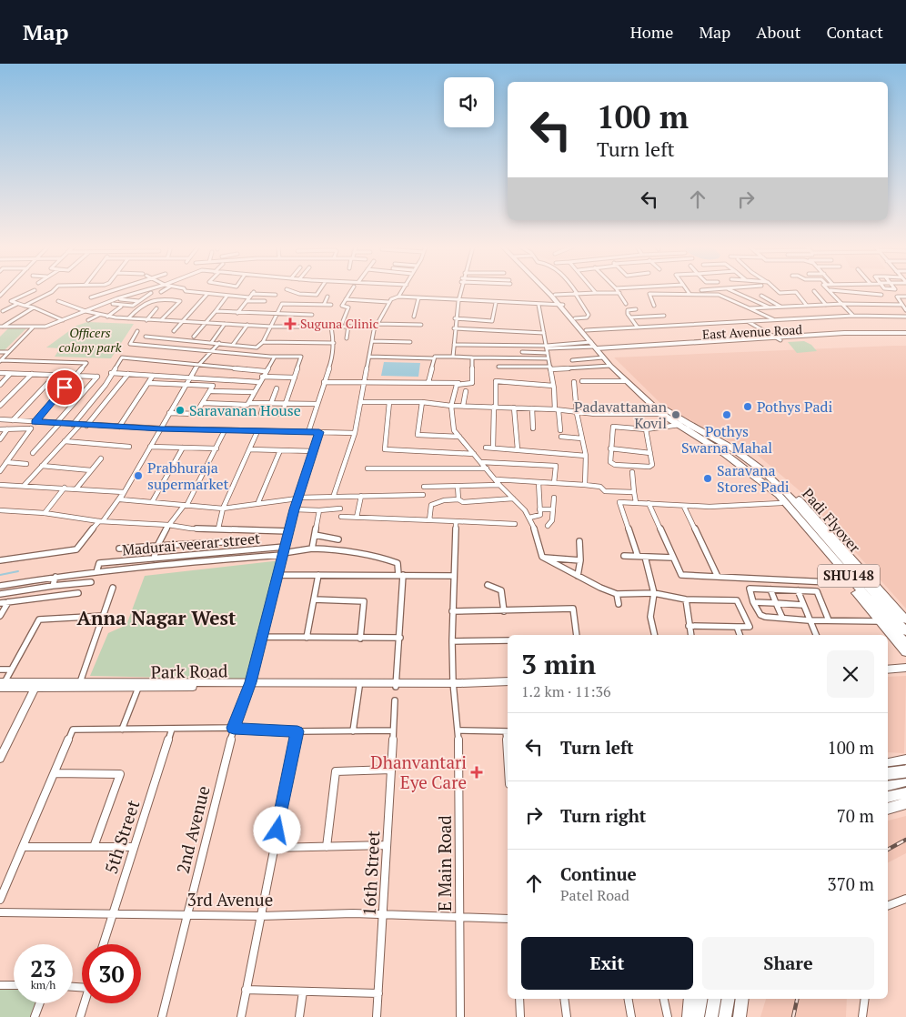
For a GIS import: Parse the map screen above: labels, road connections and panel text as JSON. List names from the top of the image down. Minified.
{"streets":{"main road":["East Avenue Road","Padi Flyover","SHU148","Park Road"],"street":["Madurai veerar street","2nd Avenue","5th Street","E Main Road","16th Street","3rd Avenue"]},"crossings":[["East Avenue Road","SHU148"],["Padi Flyover","SHU148"],["Madurai veerar street","2nd Avenue"],["Park Road","2nd Avenue"],["Park Road","E Main Road"],["2nd Avenue","3rd Avenue"],["5th Street","3rd Avenue"],["E Main Road","3rd Avenue"],["16th Street","3rd Avenue"]],"districts":["Anna Nagar West"],"parks":["Officers colony park"],"places":{"health":["Suguna Clinic","Dhanvantari Eye Care"],"other":["Pothys Padi","Saravanan House","Padavattaman Kovil","Pothys Swarna Mahal","Prabhuraja supermarket","Saravana Stores Padi"]},"page":{"header":"Map","nav":["Home","Map","About","Contact"],"turn":["100 m","Turn left"],"heading":["3 min","1.2 km · 11:36"],"list":[{"name":"Turn left","value":"100 m"},{"name":"Turn right","value":"70 m"},{"name":"Continue","note":"Patel Road","value":"370 m"}],"buttons":["Exit","Share"],"speed":"23 km/h","limit":"30"}}
